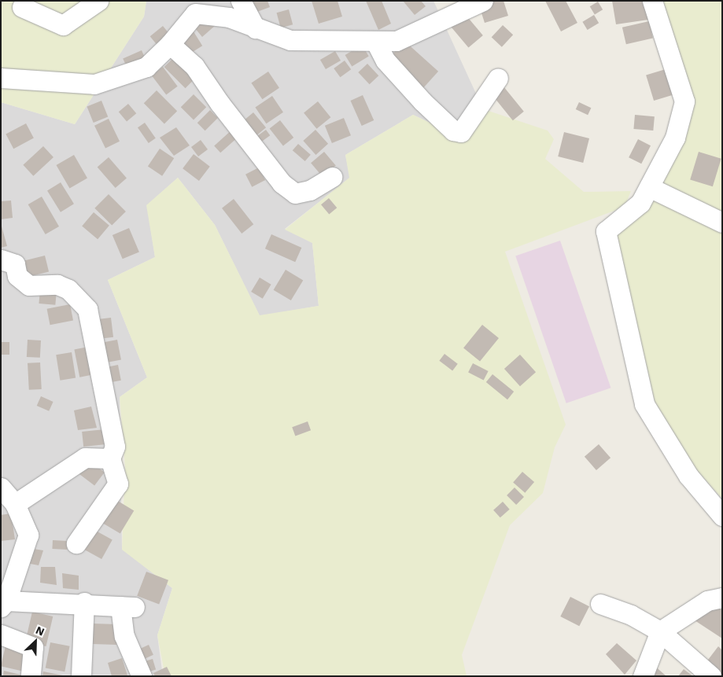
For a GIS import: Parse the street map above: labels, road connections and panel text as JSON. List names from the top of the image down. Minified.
{"north":"top right"}
